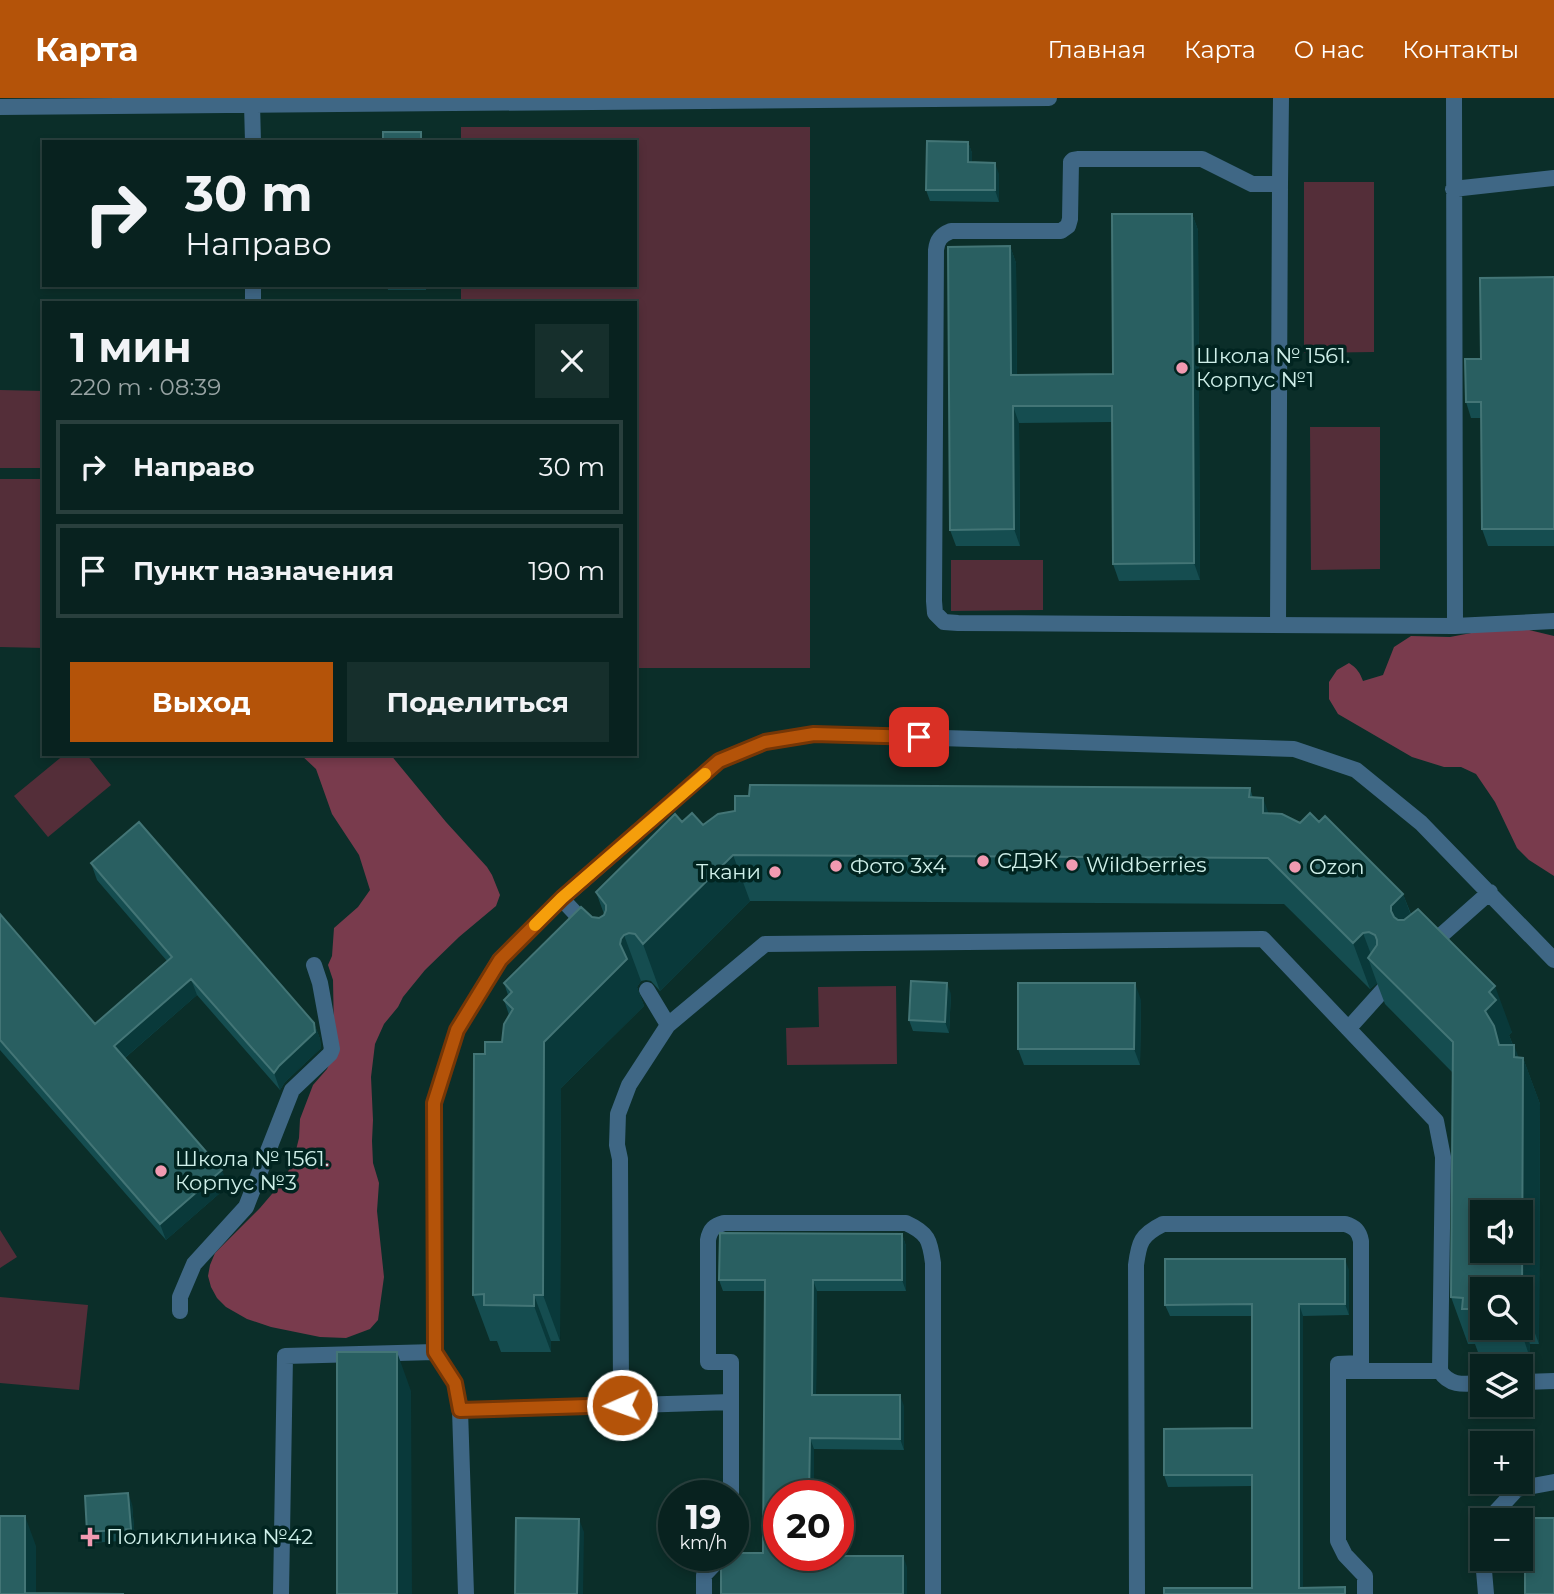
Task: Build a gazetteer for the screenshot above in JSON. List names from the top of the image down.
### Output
{
  "places": {
    "other": [
      "Школа № 1561. Корпус №1",
      "СДЭК",
      "Wildberries",
      "Фото 3х4",
      "Ozon",
      "Ткани",
      "Школа № 1561. Корпус №3"
    ],
    "health": ["Поликлиника №42"]
  },
  "page": {
    "header": "Карта",
    "nav": [
      "Главная",
      "Карта",
      "О нас",
      "Контакты"
    ],
    "turn": ["30 m", "Направо"],
    "heading": ["1 мин", "220 m · 08:39"],
    "list": [
      {
        "name": "Направо",
        "value": "30 m"
      },
      {
        "name": "Пункт назначения",
        "value": "190 m"
      }
    ],
    "buttons": ["Выход", "Поделиться"],
    "map_buttons": ["+", "−"],
    "speed": "19 km/h",
    "limit": "20"
  }
}
